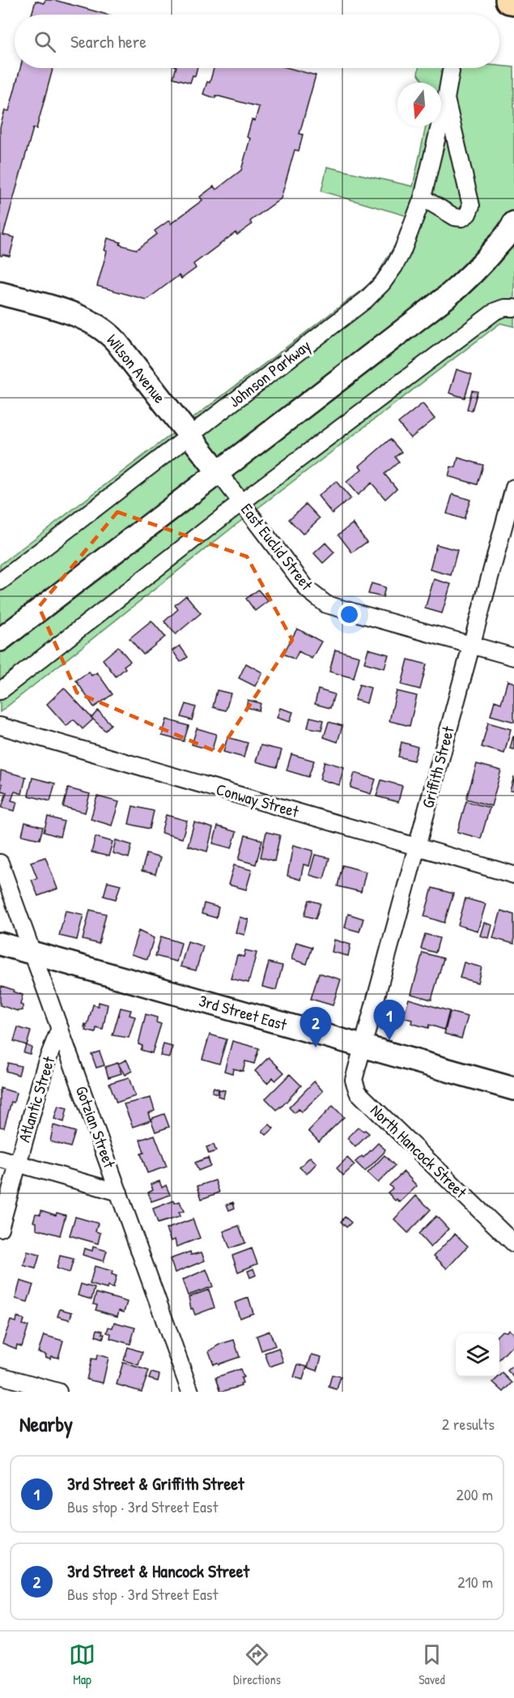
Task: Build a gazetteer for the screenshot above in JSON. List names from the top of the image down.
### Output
{
  "streets": {
    "street": [
      "Wilson Avenue",
      "Johnson Parkway",
      "East Euclid Street",
      "Griffith Street",
      "Conway Street",
      "3rd Street East",
      "Atlantic Street",
      "Gotzian Street",
      "North Hancock Street"
    ]
  },
  "crossings": [
    ["Wilson Avenue", "Johnson Parkway"],
    ["Wilson Avenue", "East Euclid Street"],
    ["East Euclid Street", "Griffith Street"],
    ["Griffith Street", "Conway Street"],
    ["Griffith Street", "3rd Street East"],
    ["Griffith Street", "North Hancock Street"],
    ["3rd Street East", "Gotzian Street"],
    ["3rd Street East", "North Hancock Street"],
    ["Atlantic Street", "Gotzian Street"]
  ],
  "north": "bottom",
  "page": {
    "search": "Search here",
    "pins": ["1", "2"],
    "heading": ["Nearby", "2 results"],
    "list": [
      {
        "mark": "1",
        "name": "3rd Street & Griffith Street",
        "note": "Bus stop · 3rd Street East",
        "value": "200 m"
      },
      {
        "mark": "2",
        "name": "3rd Street & Hancock Street",
        "note": "Bus stop · 3rd Street East",
        "value": "210 m"
      }
    ],
    "nav": ["Map", "Directions", "Saved"]
  }
}
